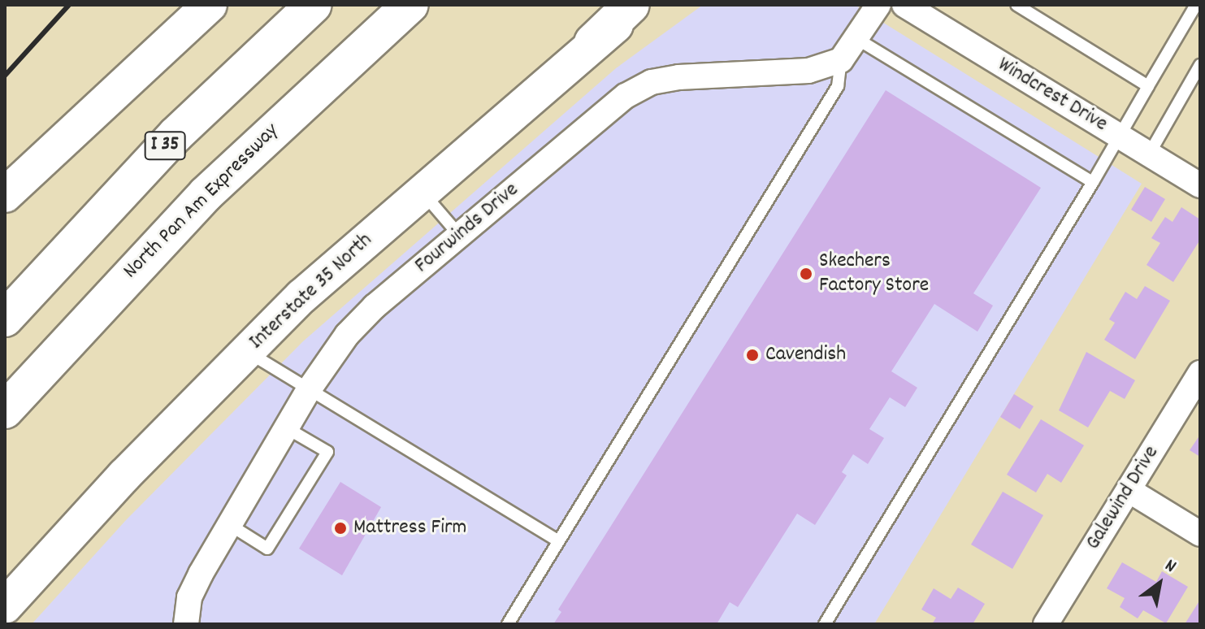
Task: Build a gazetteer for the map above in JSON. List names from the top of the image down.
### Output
{
  "streets": {
    "highway": ["I 35", "North Pan Am Expressway"],
    "main road": ["Interstate 35 North"],
    "street": ["Windcrest Drive", "Fourwinds Drive", "Galewind Drive"]
  },
  "places": ["Skechers Factory Store", "Cavendish", "Mattress Firm"],
  "north": "top right"
}
